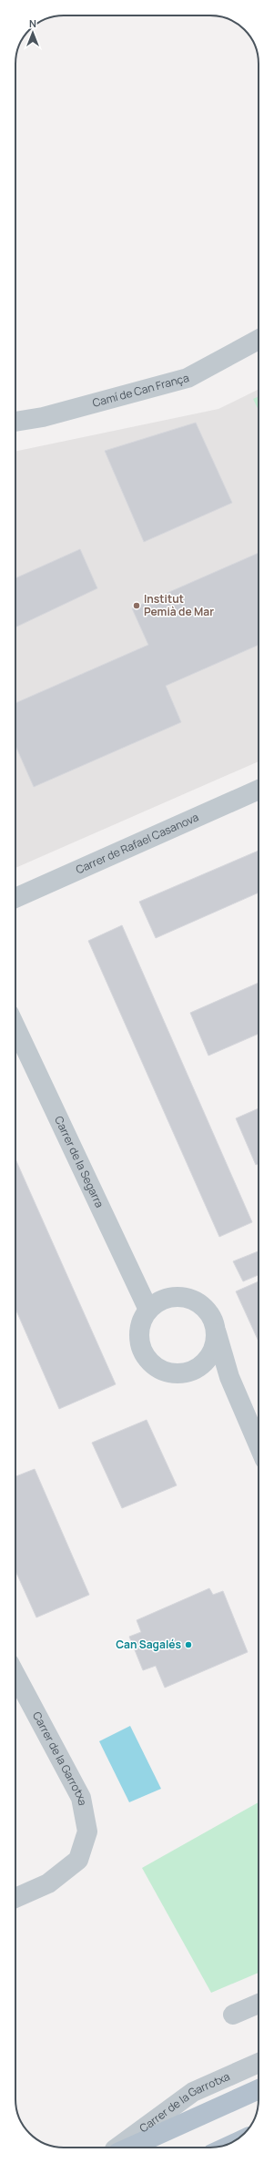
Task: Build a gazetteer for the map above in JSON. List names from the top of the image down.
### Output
{
  "streets": {
    "street": [
      "Camí de Can França",
      "Carrer de Rafael Casanova",
      "Carrer de la Segarra",
      "Carrer de la Garrotxa"
    ]
  },
  "places": ["Institut Pemià de Mar", "Can Sagalés"],
  "north": "top"
}
